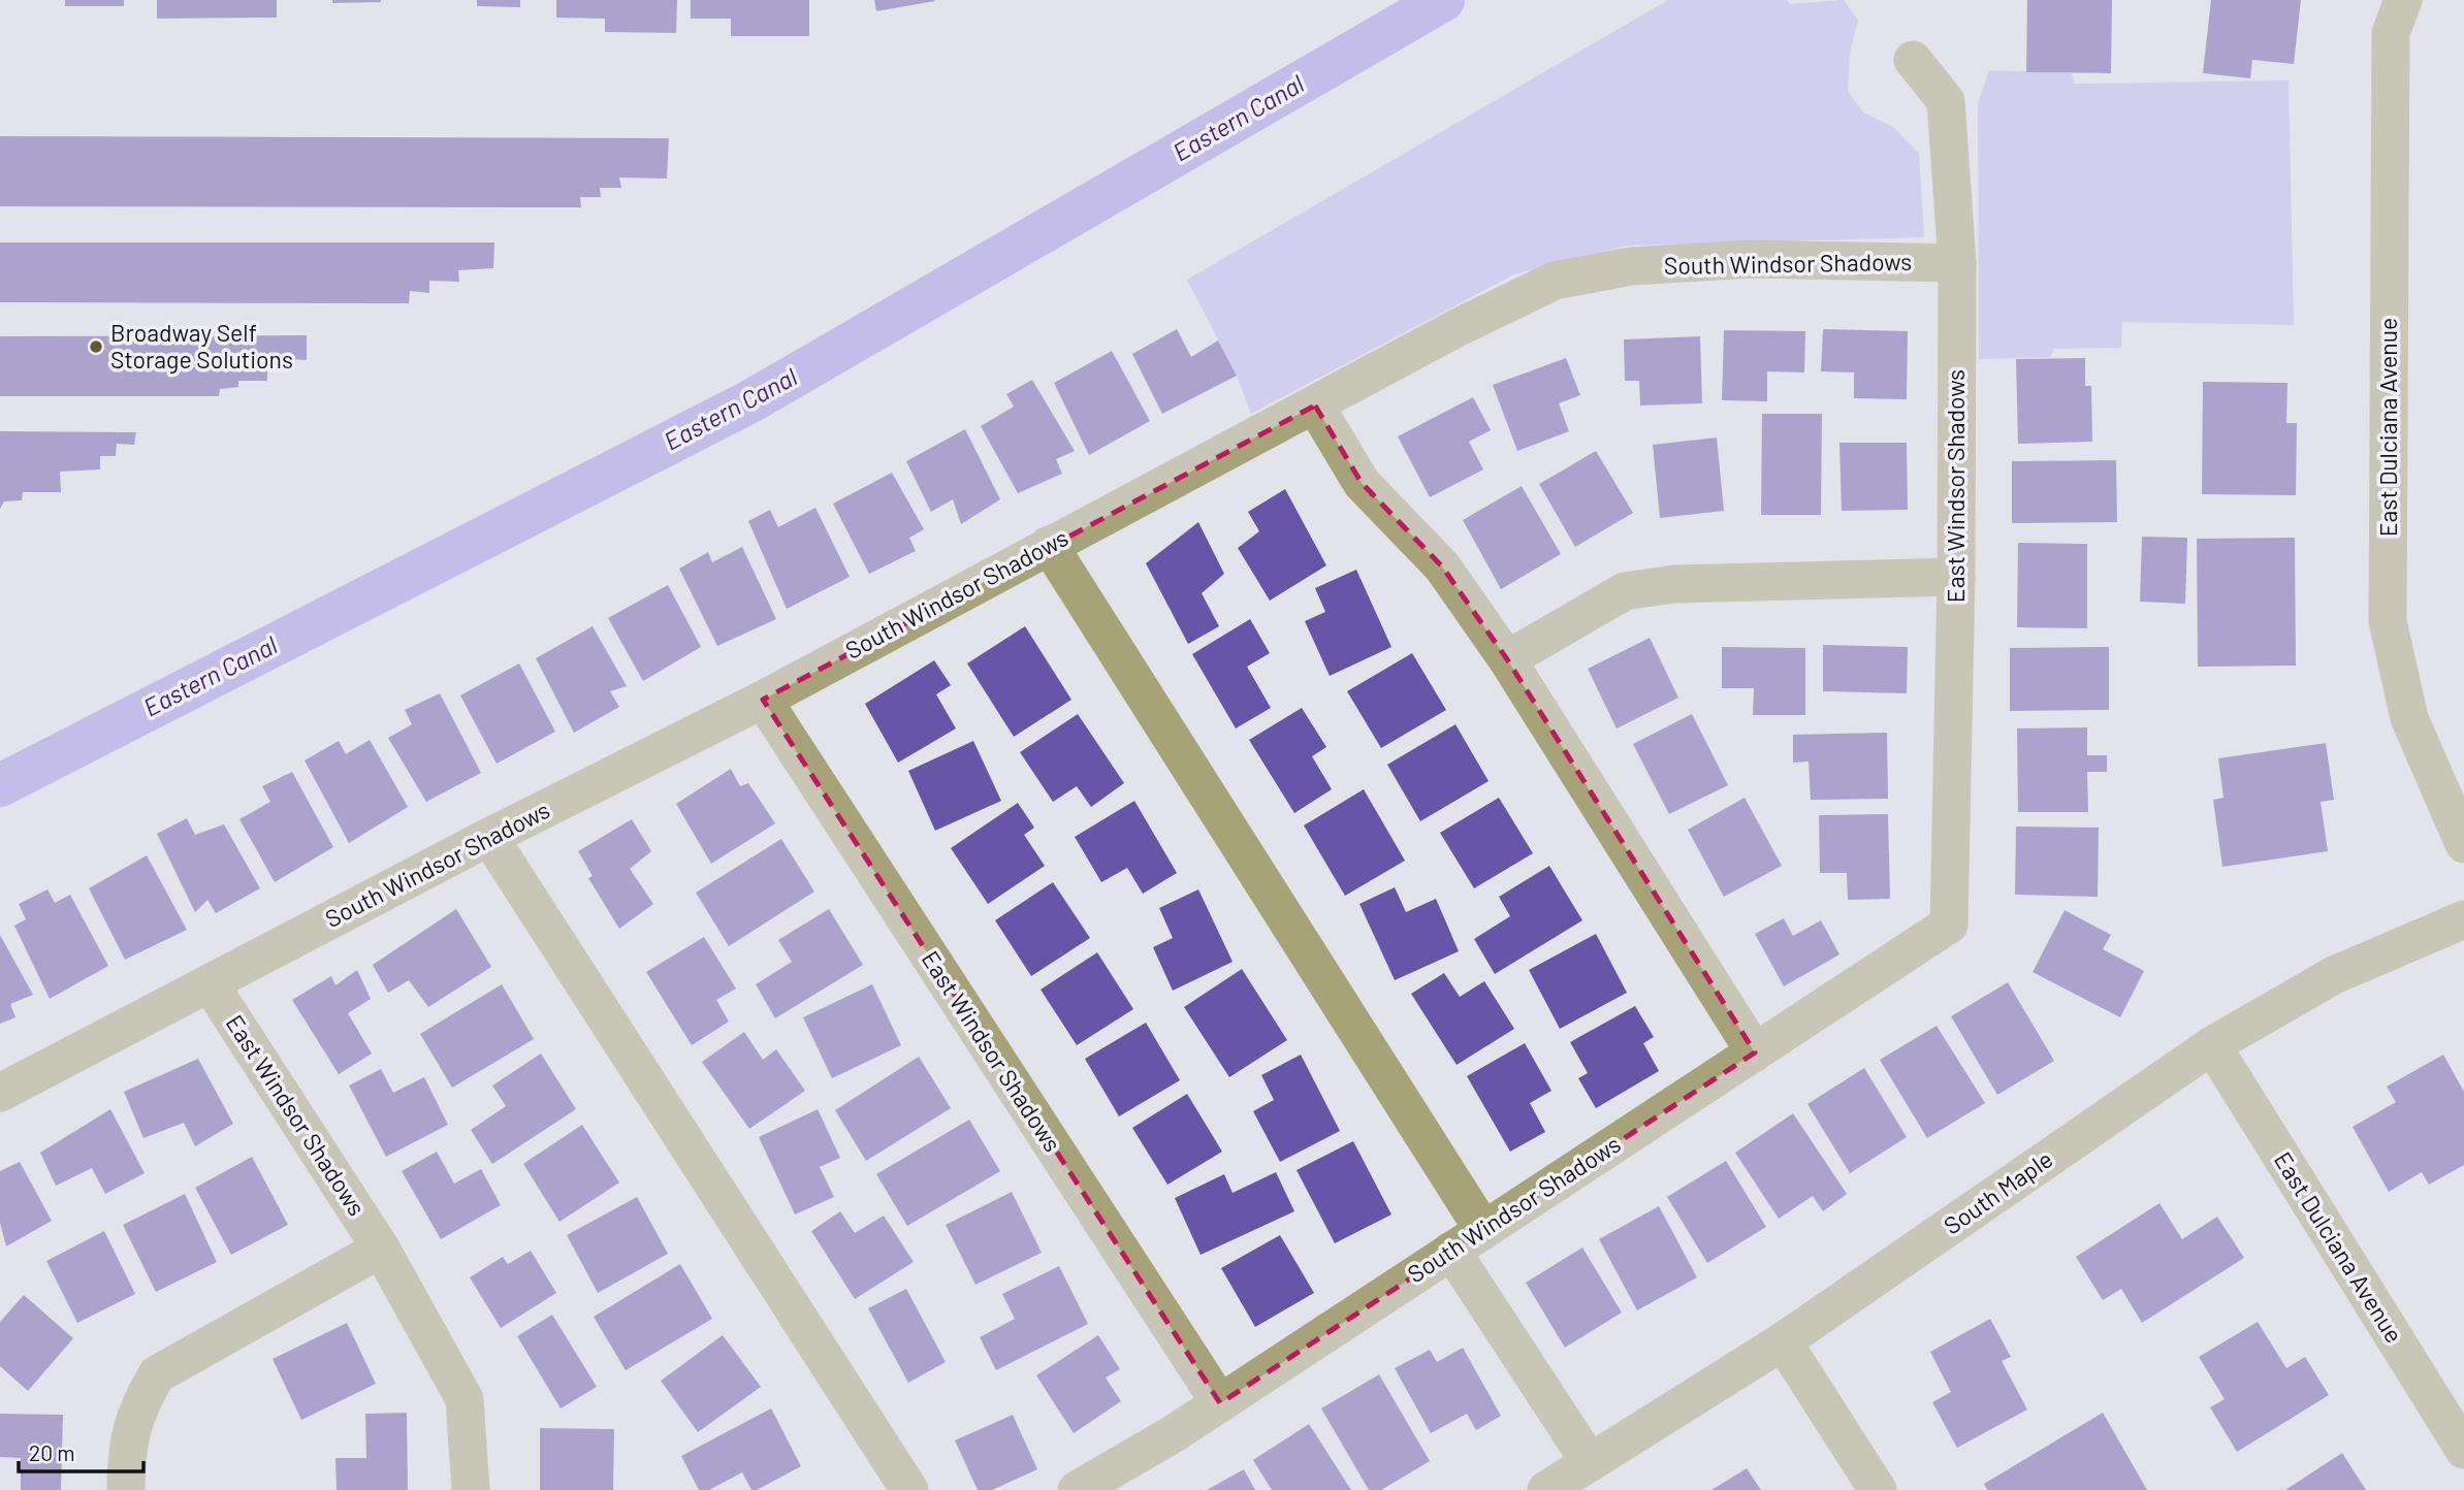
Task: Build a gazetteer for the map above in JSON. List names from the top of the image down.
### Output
{
  "streets": {
    "street": [
      "South Windsor Shadows",
      "East Dulciana Avenue",
      "East Windsor Shadows",
      "South Maple"
    ]
  },
  "crossings": [
    ["South Windsor Shadows", "East Windsor Shadows"],
    ["East Dulciana Avenue", "South Maple"]
  ],
  "water": ["Eastern Canal"],
  "places": ["Broadway Self Storage Solutions"],
  "scale_bar": "20 m"
}
